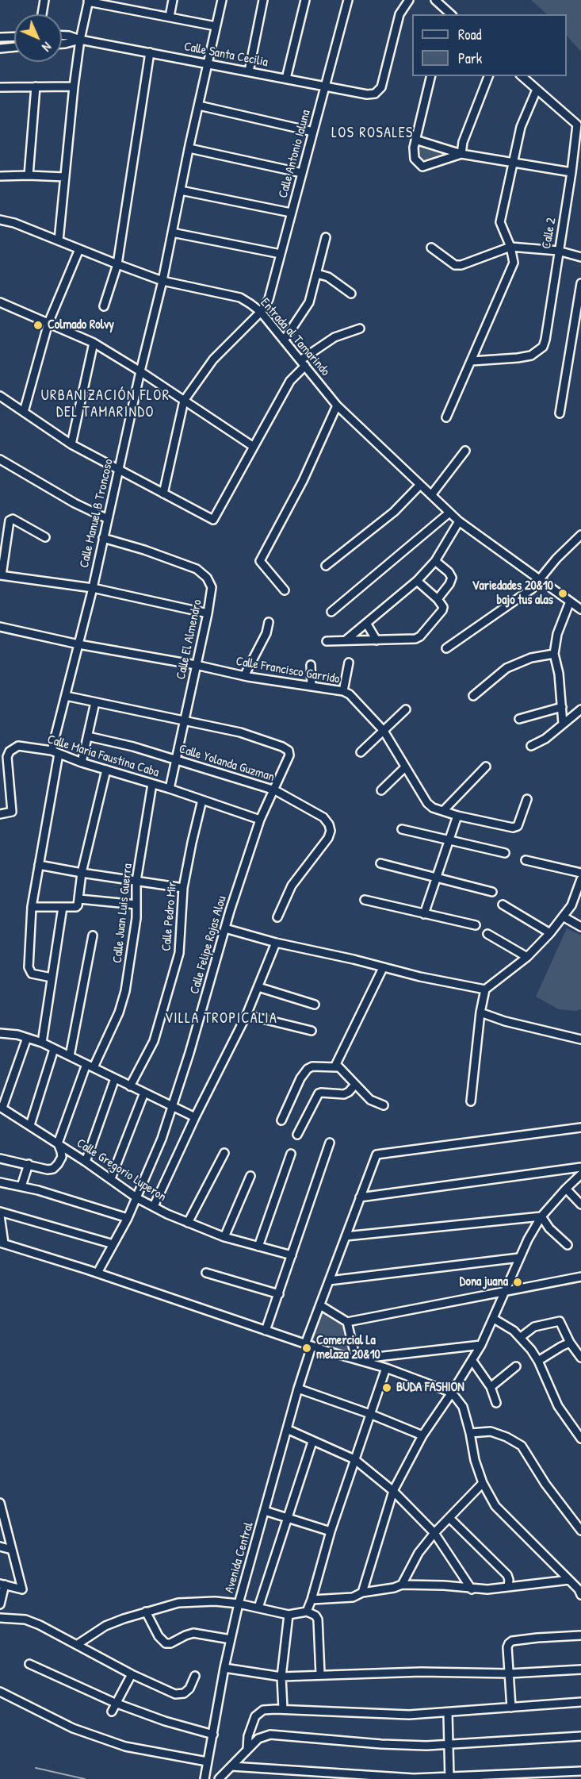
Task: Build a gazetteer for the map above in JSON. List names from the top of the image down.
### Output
{
  "streets": {
    "street": [
      "Calle Santa Cecilia",
      "Calle Antonio Ialuna",
      "Calle 2",
      "Entrada al Tamarindo",
      "Calle Manuel B Troncoso",
      "Calle El Almendro",
      "Calle Francisco Garrido",
      "Calle Maria Faustina Caba",
      "Calle Yolanda Guzman",
      "Calle Juan Luis Guerra",
      "Calle Pedro Mir",
      "Calle Felipe Rojas Alou",
      "Calle Gregorio Luperon",
      "Avenida Central"
    ]
  },
  "crossings": [
    ["Calle Santa Cecilia", "Calle Antonio Ialuna"],
    ["Calle Santa Cecilia", "Calle Manuel B Troncoso"],
    ["Calle Antonio Ialuna", "Entrada al Tamarindo"],
    ["Entrada al Tamarindo", "Calle Manuel B Troncoso"],
    ["Calle Manuel B Troncoso", "Calle El Almendro"],
    ["Calle Manuel B Troncoso", "Calle Francisco Garrido"],
    ["Calle Manuel B Troncoso", "Calle Maria Faustina Caba"],
    ["Calle El Almendro", "Calle Francisco Garrido"],
    ["Calle El Almendro", "Calle Maria Faustina Caba"],
    ["Calle El Almendro", "Calle Yolanda Guzman"],
    ["Calle El Almendro", "Calle Felipe Rojas Alou"],
    ["Calle Maria Faustina Caba", "Calle Juan Luis Guerra"],
    ["Calle Maria Faustina Caba", "Calle Pedro Mir"],
    ["Calle Maria Faustina Caba", "Calle Felipe Rojas Alou"],
    ["Calle Yolanda Guzman", "Calle Felipe Rojas Alou"],
    ["Calle Felipe Rojas Alou", "Calle Gregorio Luperon"]
  ],
  "districts": ["LOS ROSALES", "URBANIZACIÓN FLOR DEL TAMARINDO", "VILLA TROPICALIA"],
  "places": [
    "Colmado Rolvy",
    "Variedades 20&10 bajo tus alas",
    "Dona juana",
    "Comercial La melaza 20&10",
    "BUDA FASHION"
  ],
  "legend": ["Road", "Park"],
  "north": "bottom right"
}
